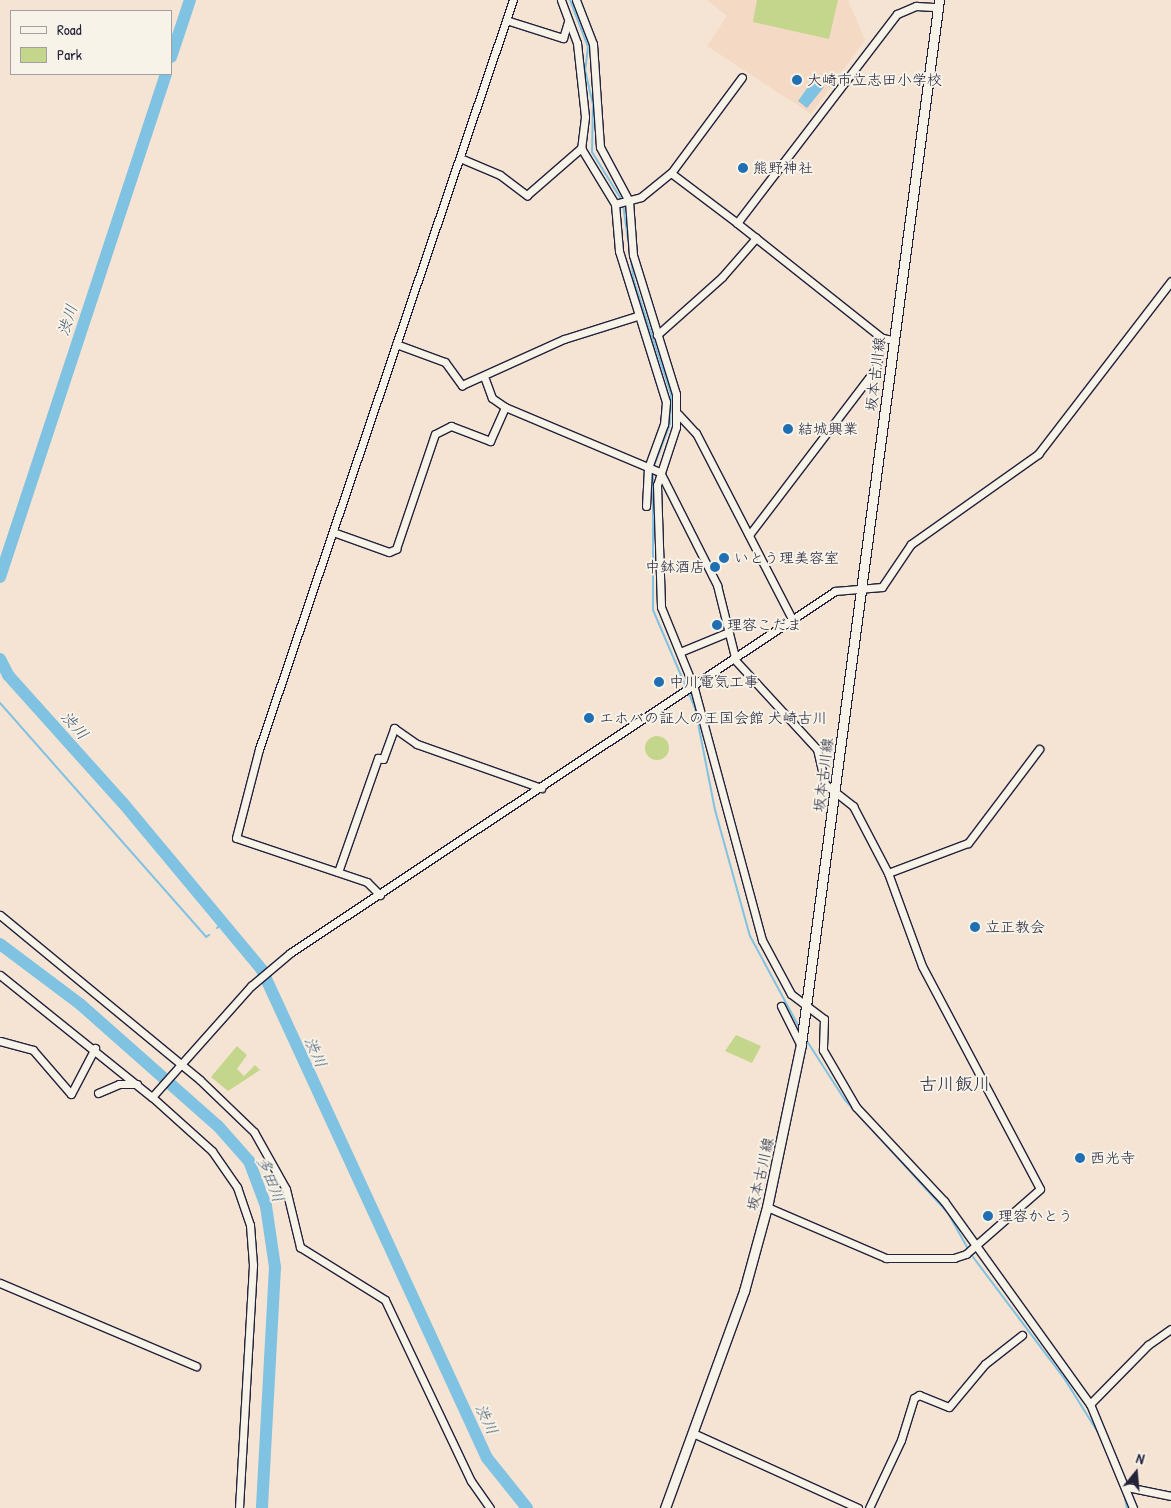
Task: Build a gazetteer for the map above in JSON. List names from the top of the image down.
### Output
{
  "streets": {
    "main road": ["坂本古川線"]
  },
  "districts": ["古川飯川"],
  "water": ["渋川", "多田川"],
  "places": [
    "大崎市立志田小学校",
    "熊野神社",
    "結城興業",
    "いとう理美容室",
    "中鉢酒店",
    "理容こだま",
    "中川電気工事",
    "エホバの証人の王国会館 大崎古川",
    "立正教会",
    "西光寺",
    "理容かとう"
  ],
  "legend": ["Road", "Park"],
  "north": "top"
}
